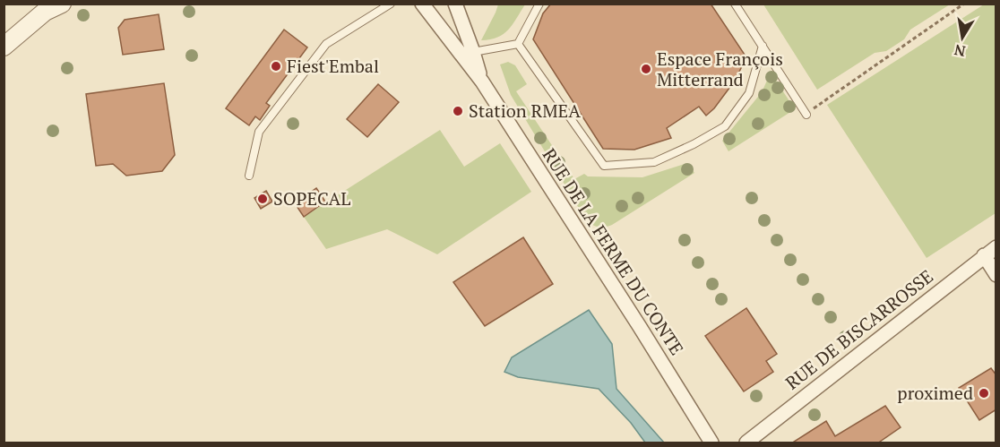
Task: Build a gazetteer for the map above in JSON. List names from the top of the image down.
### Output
{
  "streets": {
    "street": ["RUE DE LA FERME DU CONTE", "RUE DE BISCARROSSE"]
  },
  "places": [
    "Fiest'Embal",
    "Espace François Mitterrand",
    "Station RMEA",
    "SOPECAL",
    "proximed"
  ],
  "north": "bottom"
}
